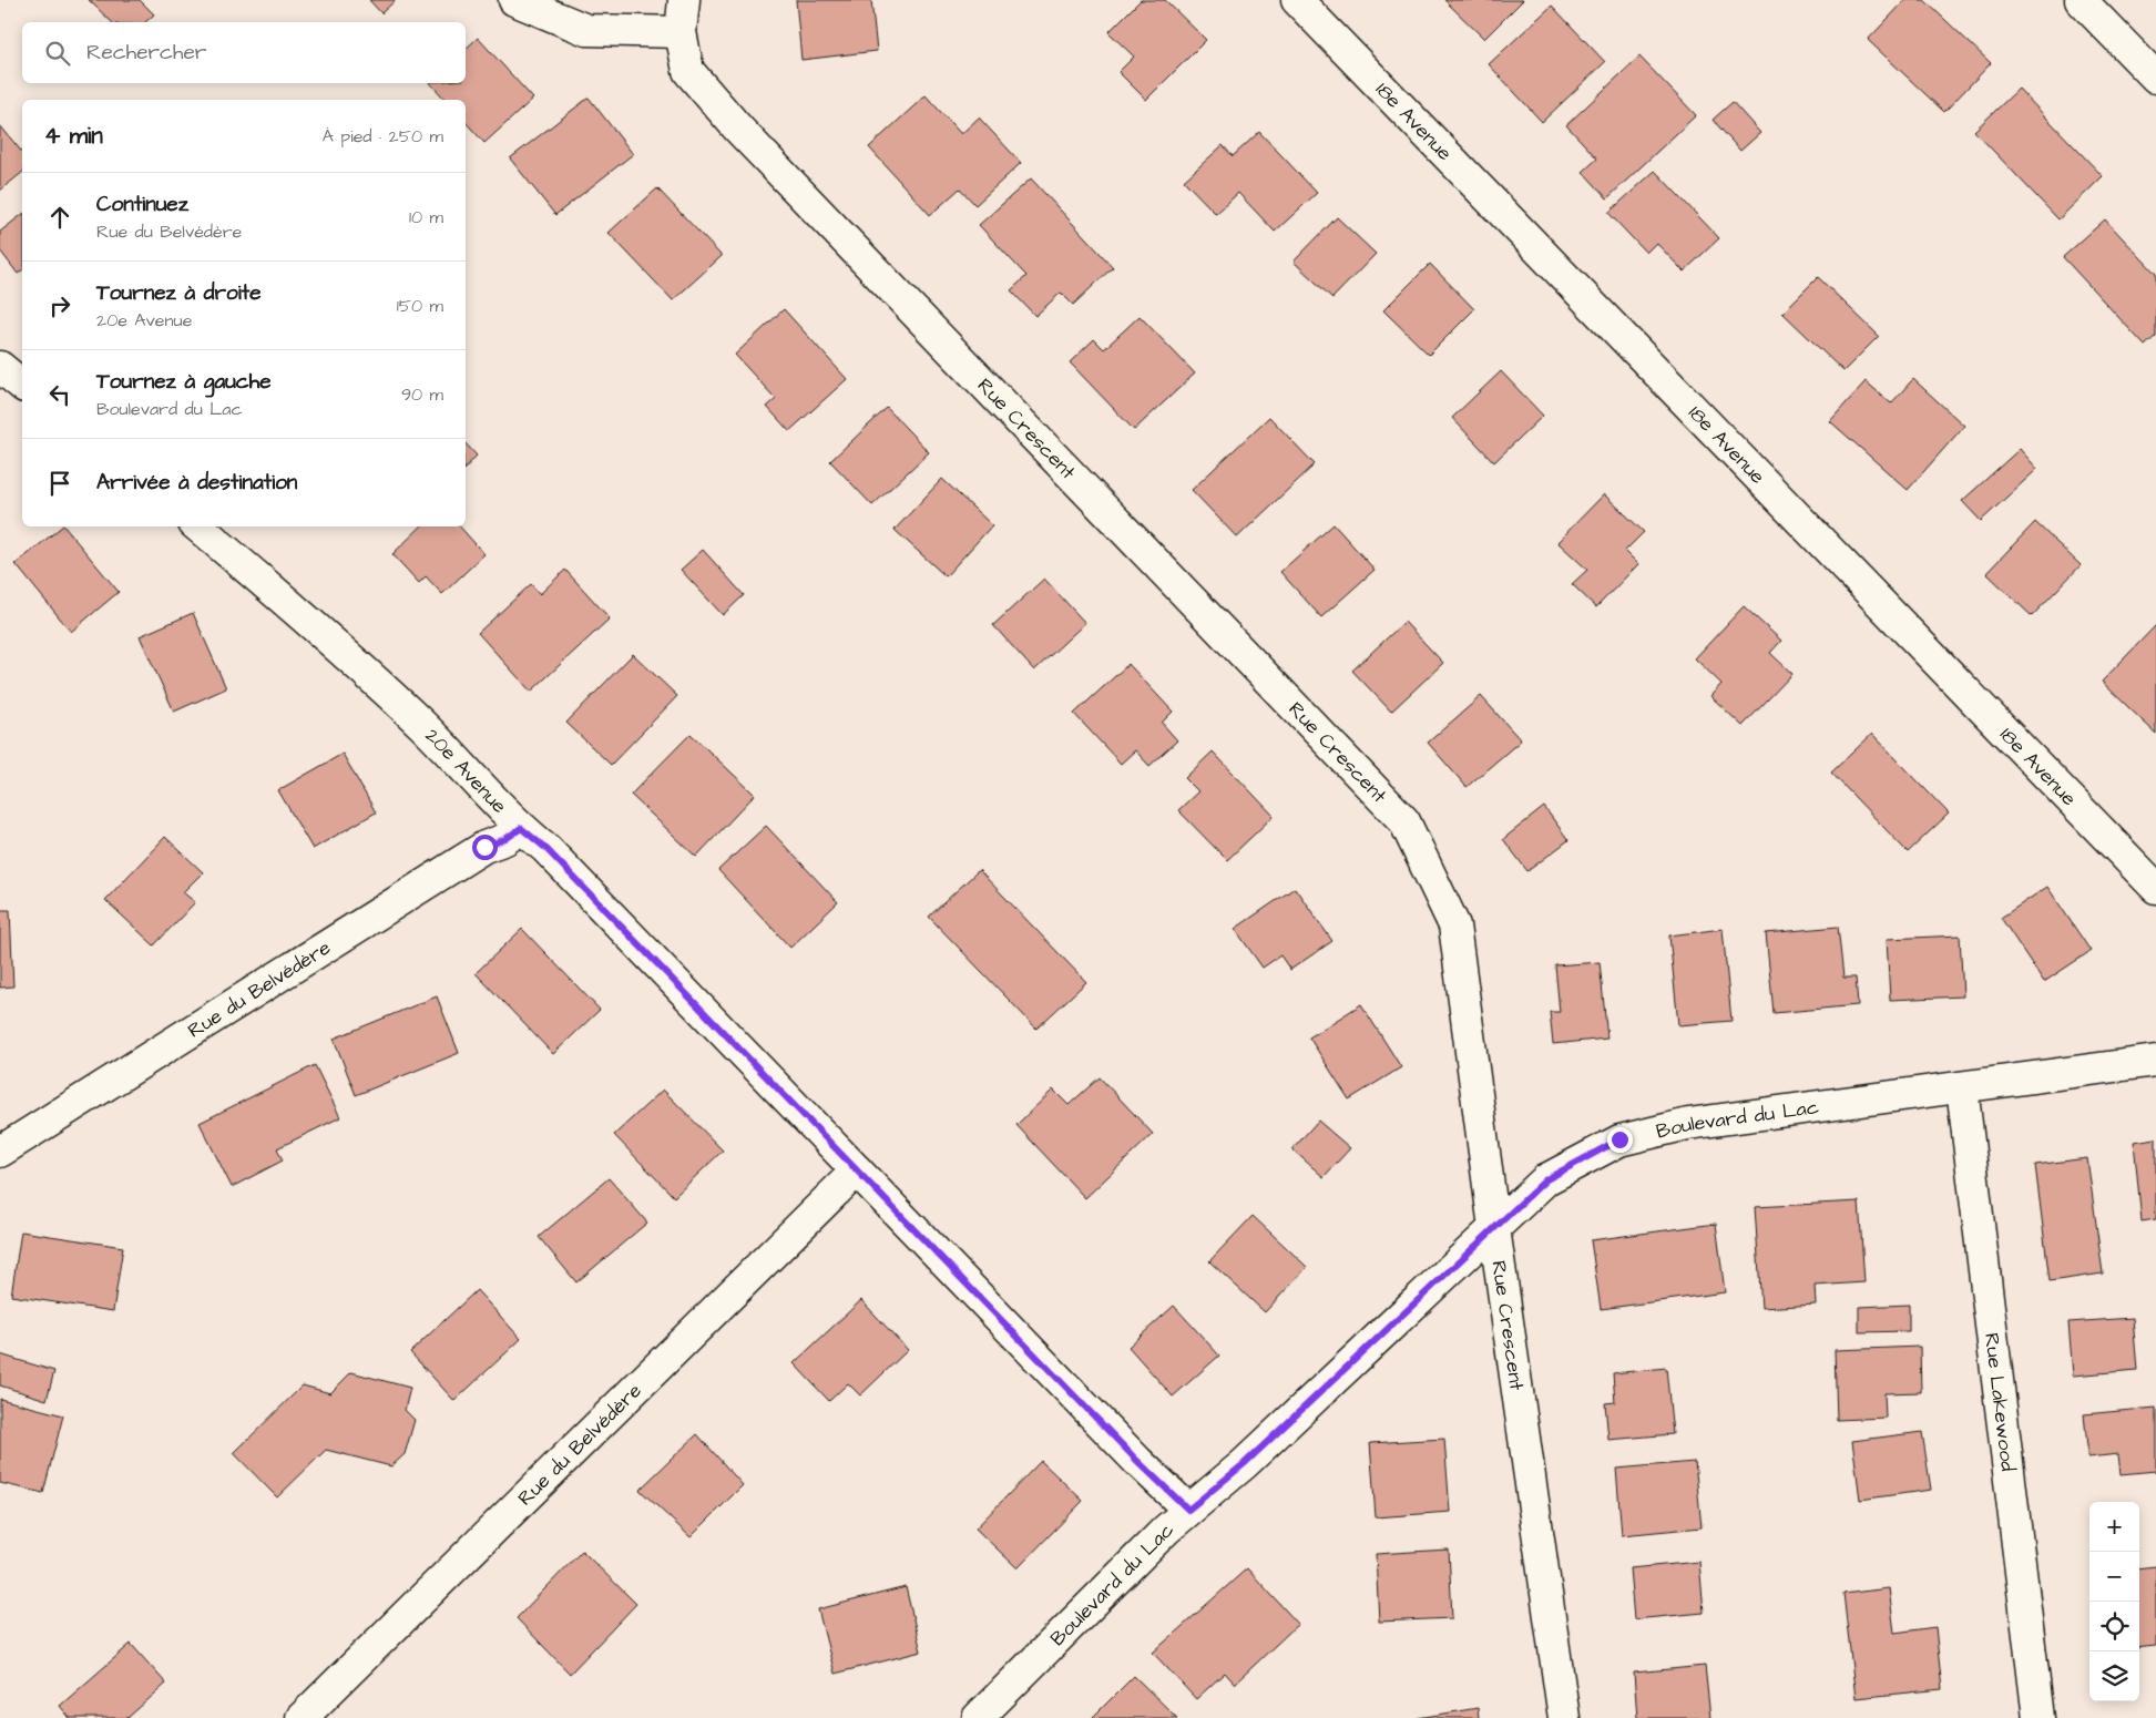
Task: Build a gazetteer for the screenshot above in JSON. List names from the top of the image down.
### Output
{
  "streets": {
    "street": [
      "18e Avenue",
      "Rue Crescent",
      "20e Avenue",
      "Rue du Belvédère",
      "Boulevard du Lac",
      "Rue Lakewood"
    ]
  },
  "crossings": [
    ["Rue Crescent", "Boulevard du Lac"],
    ["20e Avenue", "Rue du Belvédère"],
    ["20e Avenue", "Boulevard du Lac"],
    ["Boulevard du Lac", "Rue Lakewood"]
  ],
  "page": {
    "search": "Rechercher",
    "heading": ["4 min", "À pied · 250 m"],
    "list": [
      ["Continuez", "Rue du Belvédère", "10 m"],
      ["Tournez à droite", "20e Avenue", "150 m"],
      ["Tournez à gauche", "Boulevard du Lac", "90 m"],
      "Arrivée à destination"
    ],
    "map_buttons": ["+", "−"]
  }
}
